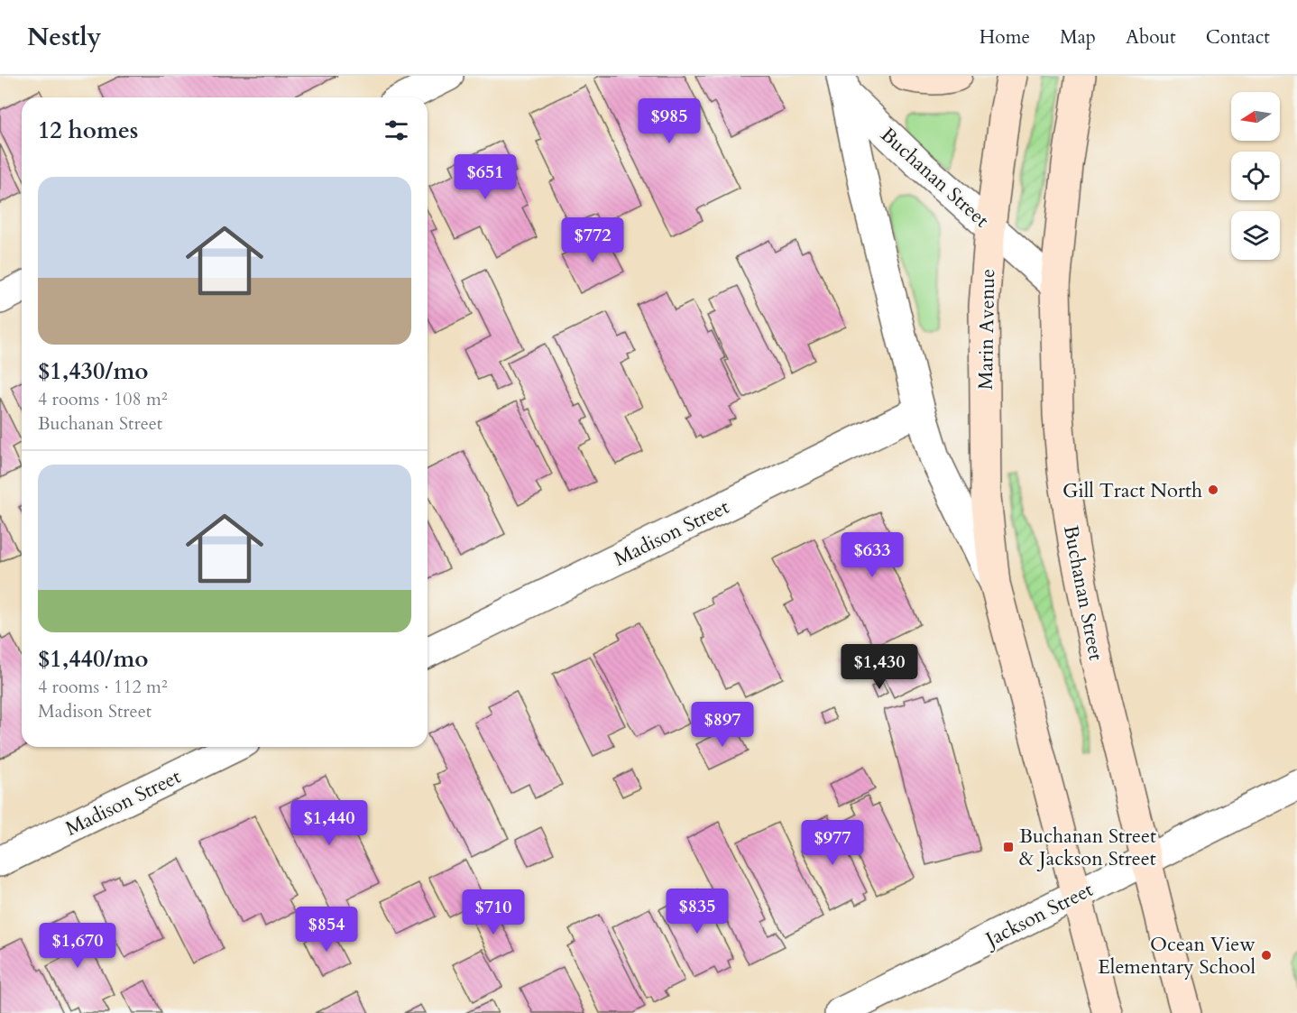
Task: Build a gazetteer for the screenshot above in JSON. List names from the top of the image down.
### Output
{
  "streets": {
    "main road": ["Buchanan Street", "Marin Avenue"],
    "street": ["Madison Street", "Jackson Street"]
  },
  "crossings": [
    ["Buchanan Street", "Marin Avenue"],
    ["Buchanan Street", "Madison Street"],
    ["Buchanan Street", "Jackson Street"]
  ],
  "places": {
    "other": ["Gill Tract North", "Ocean View Elementary School"],
    "transit": ["Buchanan Street & Jackson Street"]
  },
  "north": "left",
  "page": {
    "header": "Nestly",
    "nav": [
      "Home",
      "Map",
      "About",
      "Contact"
    ],
    "heading": "12 homes",
    "price": [
      "$985",
      "$651",
      "$772",
      "$633",
      "$1,430",
      "$897",
      "$1,440",
      "$977",
      "$835",
      "$710",
      "$854",
      "$1,670"
    ],
    "list": [
      {
        "name": "$1,430/mo",
        "note": "4 rooms · 108 m² · Buchanan Street"
      },
      {
        "name": "$1,440/mo",
        "note": "4 rooms · 112 m² · Madison Street"
      }
    ]
  }
}
